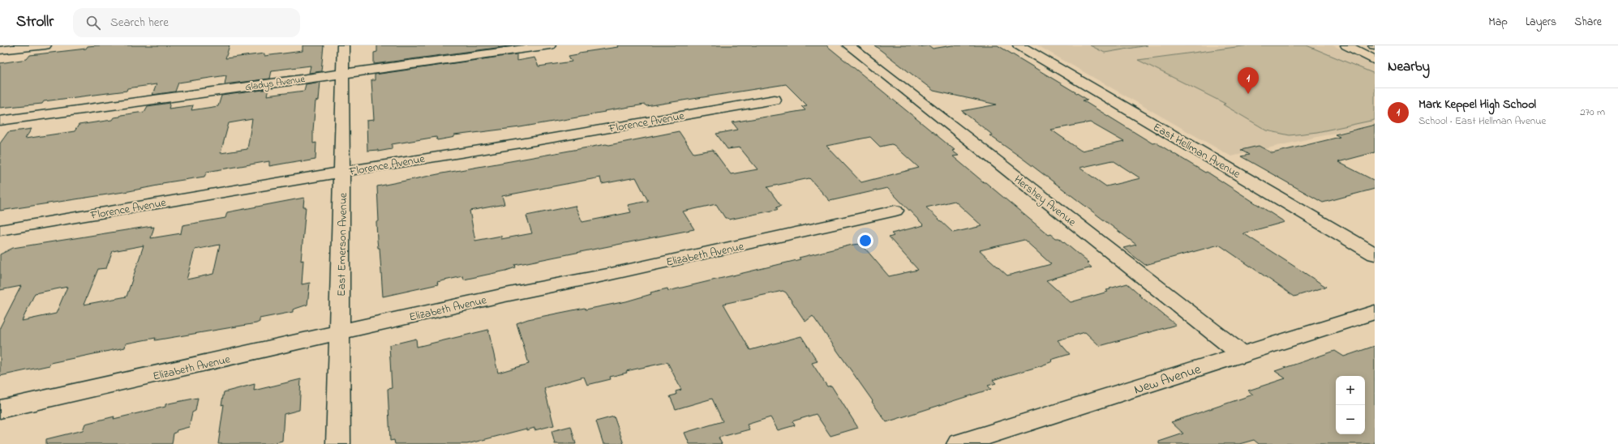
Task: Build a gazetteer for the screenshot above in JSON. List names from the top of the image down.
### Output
{
  "streets": {
    "main road": [
      "Gladys Avenue",
      "Florence Avenue",
      "East Hellman Avenue",
      "Hershey Avenue",
      "East Emerson Avenue",
      "Elizabeth Avenue",
      "New Avenue"
    ]
  },
  "crossings": [
    ["Gladys Avenue", "East Emerson Avenue"],
    ["Florence Avenue", "East Emerson Avenue"],
    ["Hershey Avenue", "New Avenue"],
    ["East Emerson Avenue", "Elizabeth Avenue"]
  ],
  "page": {
    "header": "Strollr",
    "search": "Search here",
    "nav": ["Map", "Layers", "Share"],
    "heading": "Nearby",
    "pins": "1",
    "list": [
      {
        "mark": "1",
        "name": "Mark Keppel High School",
        "note": "School · East Hellman Avenue",
        "value": "270 m"
      }
    ],
    "map_buttons": ["+", "−"]
  }
}
